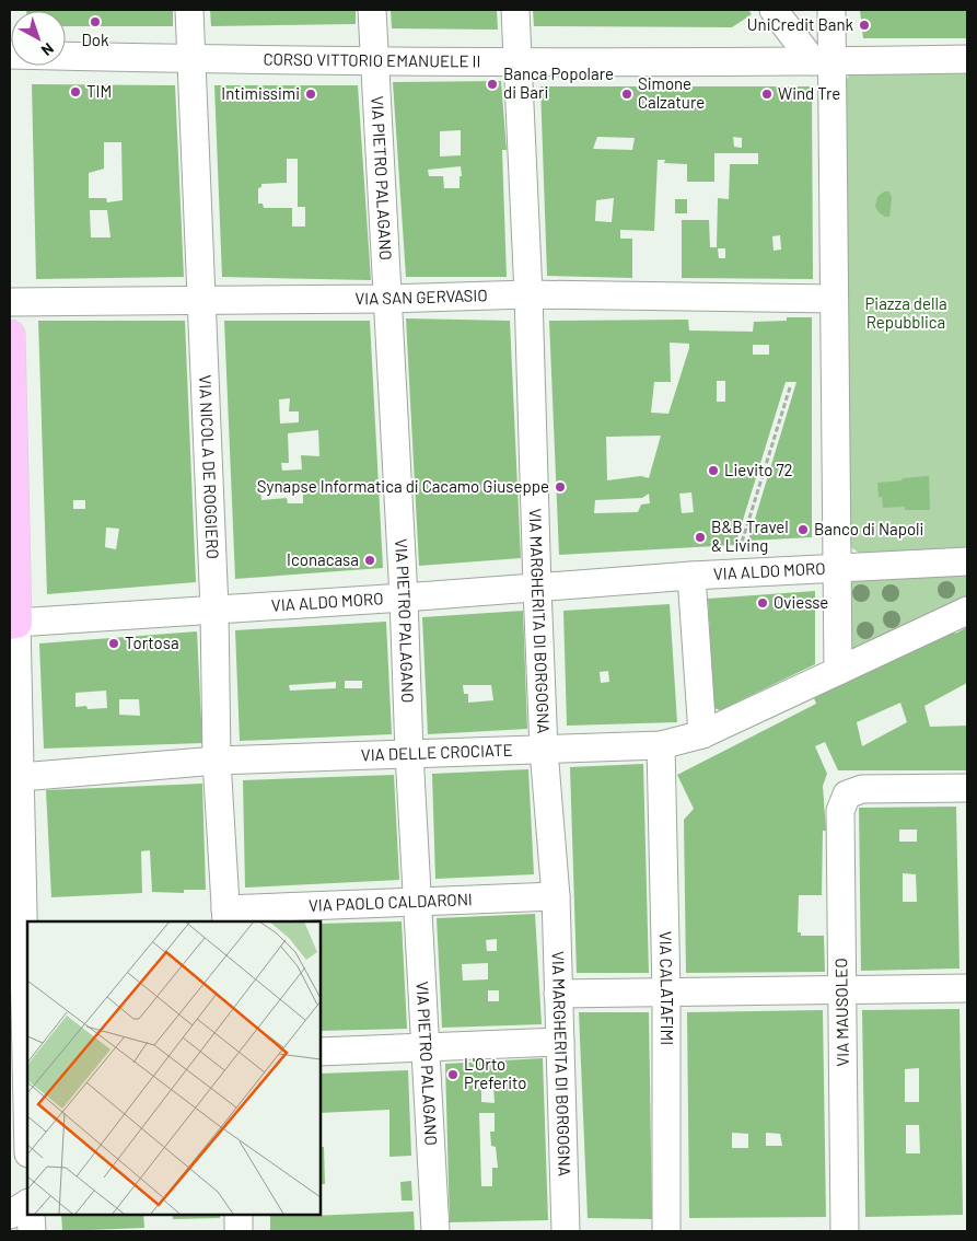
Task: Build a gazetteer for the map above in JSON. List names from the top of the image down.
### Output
{
  "streets": {
    "street": [
      "CORSO VITTORIO EMANUELE II",
      "VIA PIETRO PALAGANO",
      "VIA SAN GERVASIO",
      "VIA NICOLA DE ROGGIERO",
      "VIA ALDO MORO",
      "VIA MARGHERITA DI BORGOGNA",
      "VIA DELLE CROCIATE",
      "VIA PAOLO CALDARONI",
      "VIA CALATAFIMI",
      "VIA MAUSOLEO"
    ]
  },
  "crossings": [
    ["CORSO VITTORIO EMANUELE II", "VIA PIETRO PALAGANO"],
    ["CORSO VITTORIO EMANUELE II", "VIA NICOLA DE ROGGIERO"],
    ["CORSO VITTORIO EMANUELE II", "VIA MARGHERITA DI BORGOGNA"],
    ["VIA PIETRO PALAGANO", "VIA SAN GERVASIO"],
    ["VIA PIETRO PALAGANO", "VIA ALDO MORO"],
    ["VIA PIETRO PALAGANO", "VIA DELLE CROCIATE"],
    ["VIA PIETRO PALAGANO", "VIA PAOLO CALDARONI"],
    ["VIA SAN GERVASIO", "VIA NICOLA DE ROGGIERO"],
    ["VIA SAN GERVASIO", "VIA MARGHERITA DI BORGOGNA"],
    ["VIA NICOLA DE ROGGIERO", "VIA ALDO MORO"],
    ["VIA NICOLA DE ROGGIERO", "VIA DELLE CROCIATE"],
    ["VIA NICOLA DE ROGGIERO", "VIA PAOLO CALDARONI"],
    ["VIA ALDO MORO", "VIA MARGHERITA DI BORGOGNA"],
    ["VIA MARGHERITA DI BORGOGNA", "VIA DELLE CROCIATE"],
    ["VIA MARGHERITA DI BORGOGNA", "VIA PAOLO CALDARONI"],
    ["VIA DELLE CROCIATE", "VIA CALATAFIMI"]
  ],
  "parks": ["Piazza della Repubblica"],
  "places": [
    "Dok",
    "UniCredit Bank",
    "Banca Popolare di Bari",
    "TIM",
    "Intimissimi",
    "Simone Calzature",
    "Wind Tre",
    "Lievito 72",
    "Synapse Informatica di Cacamo Giuseppe",
    "Banco di Napoli",
    "B&B Travel & Living",
    "Iconacasa",
    "Oviesse",
    "Tortosa",
    "L'Orto Preferito"
  ],
  "north": "bottom right"
}
